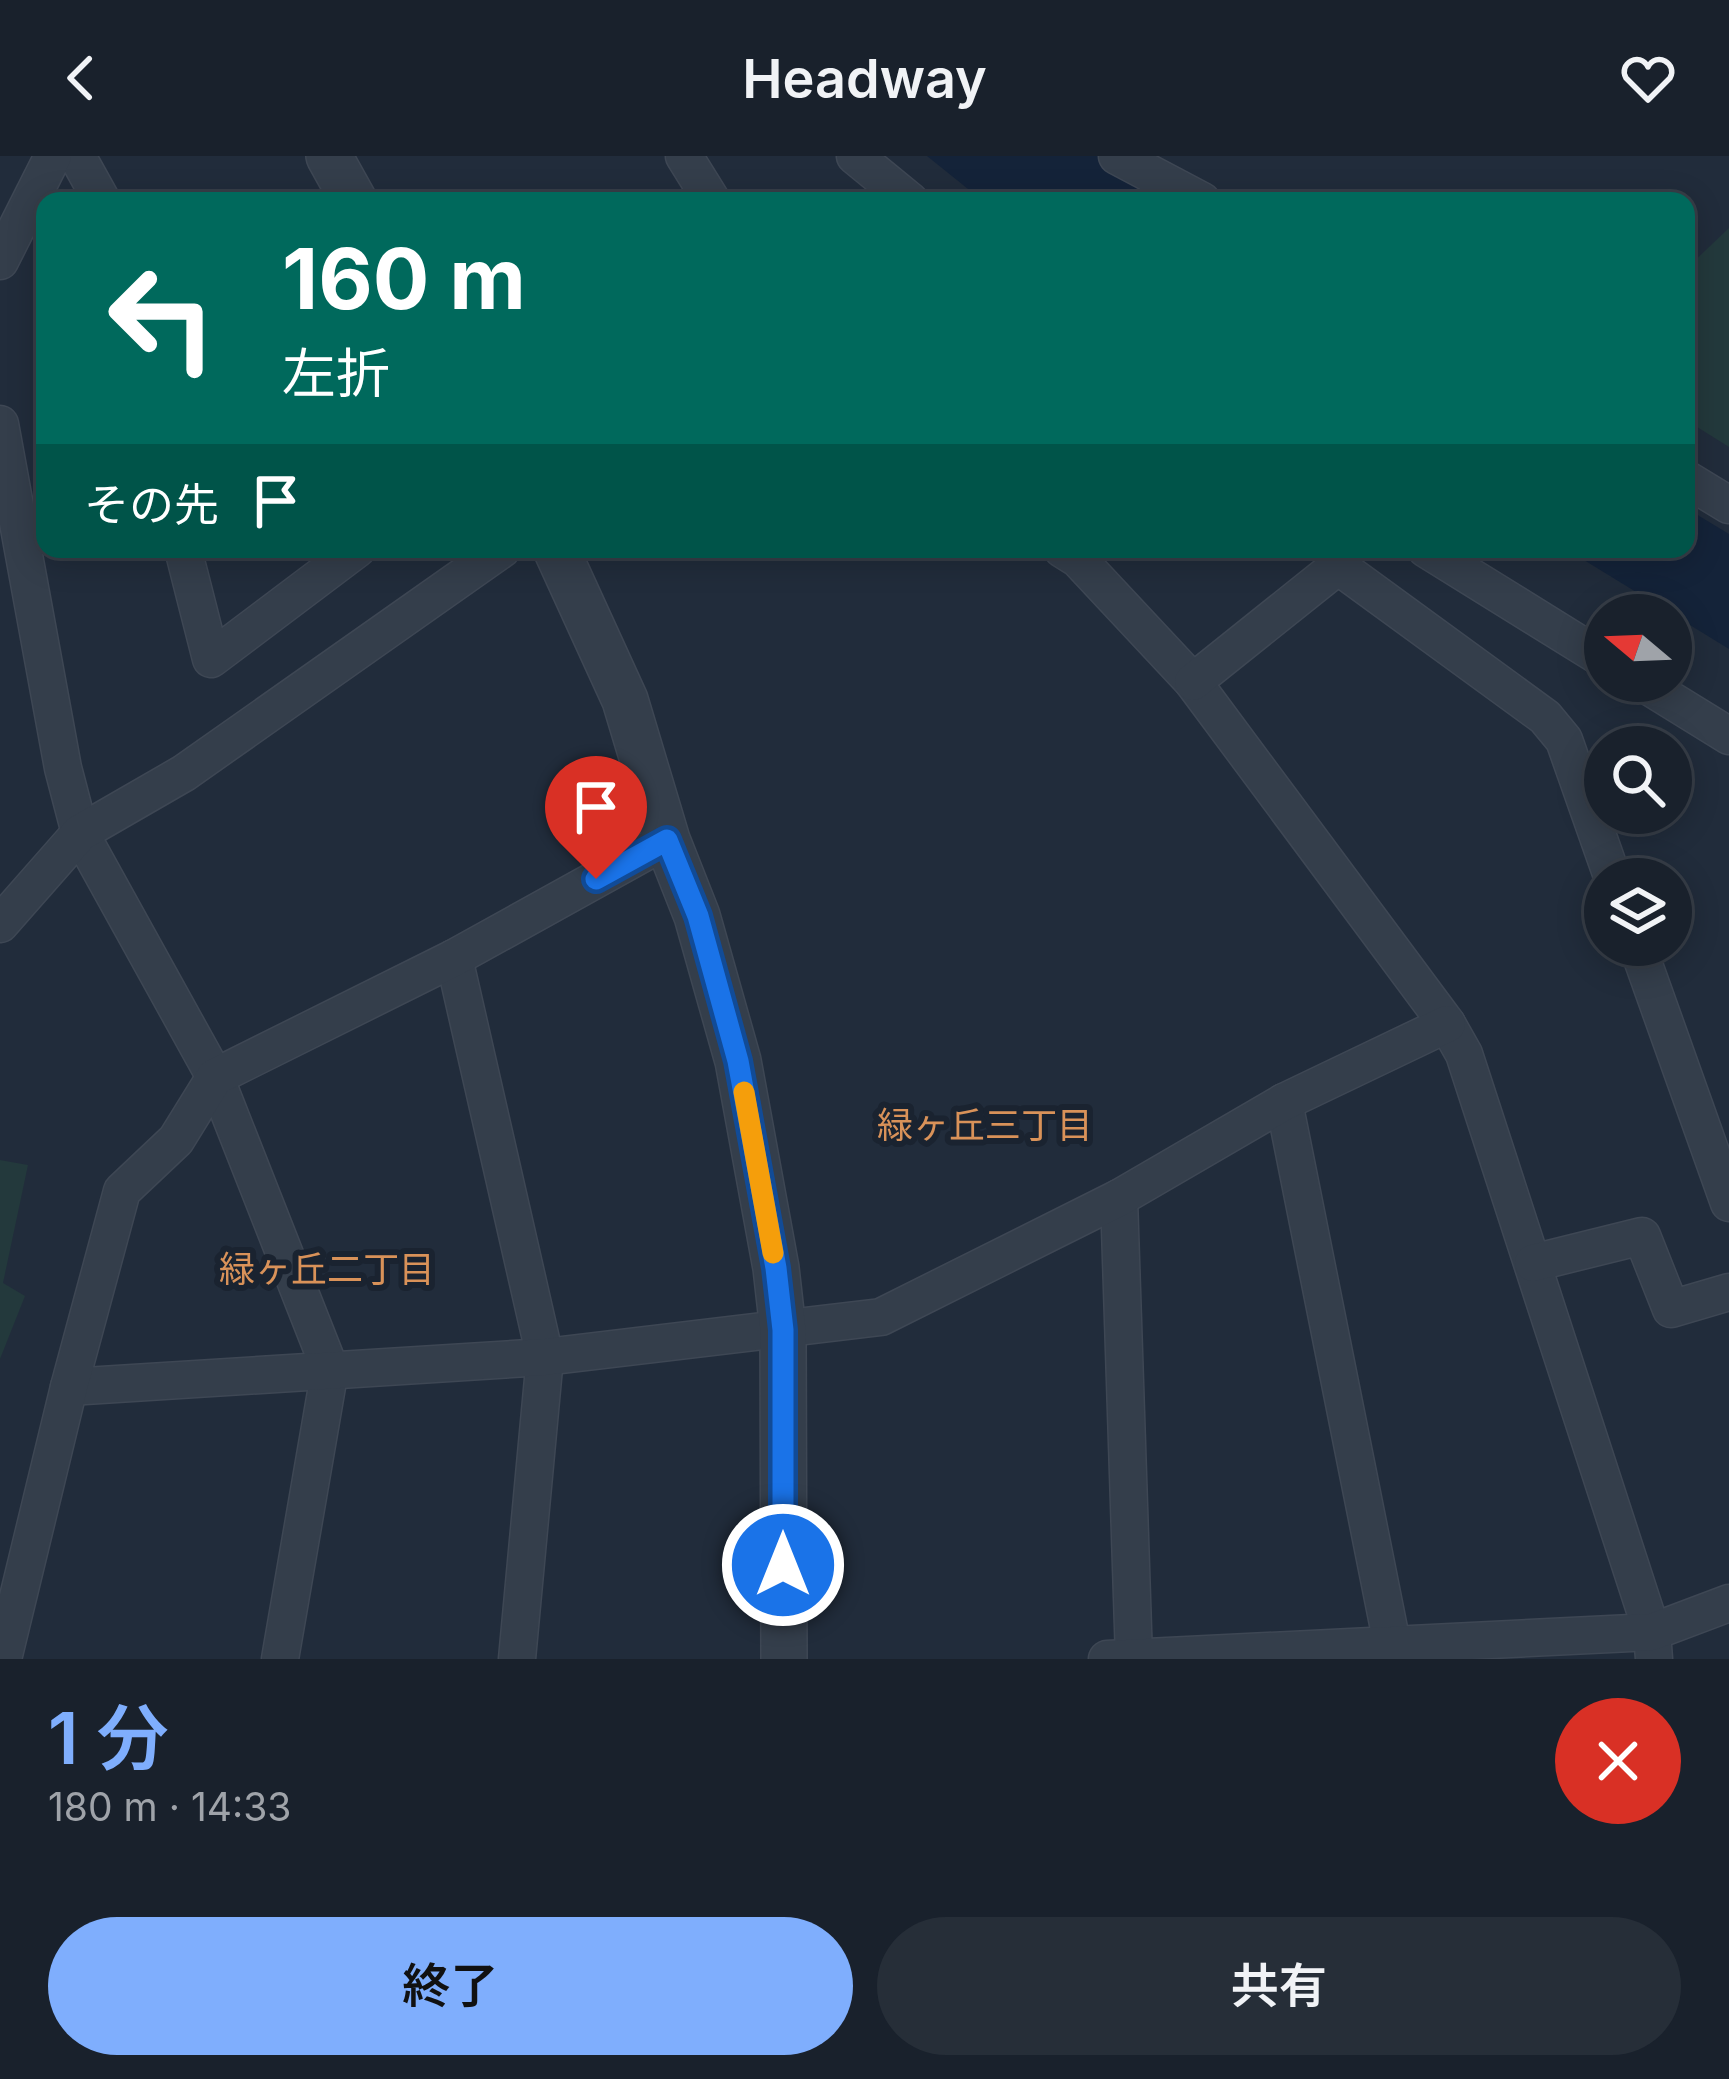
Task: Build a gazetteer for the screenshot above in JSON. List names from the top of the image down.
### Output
{
  "districts": ["緑ヶ丘三丁目", "緑ヶ丘二丁目"],
  "north": "left",
  "page": {
    "header": "Headway",
    "turn": ["160 m", "左折"],
    "then": "その先",
    "heading": ["1 分", "180 m · 14:33"],
    "buttons": ["終了", "共有"]
  }
}
